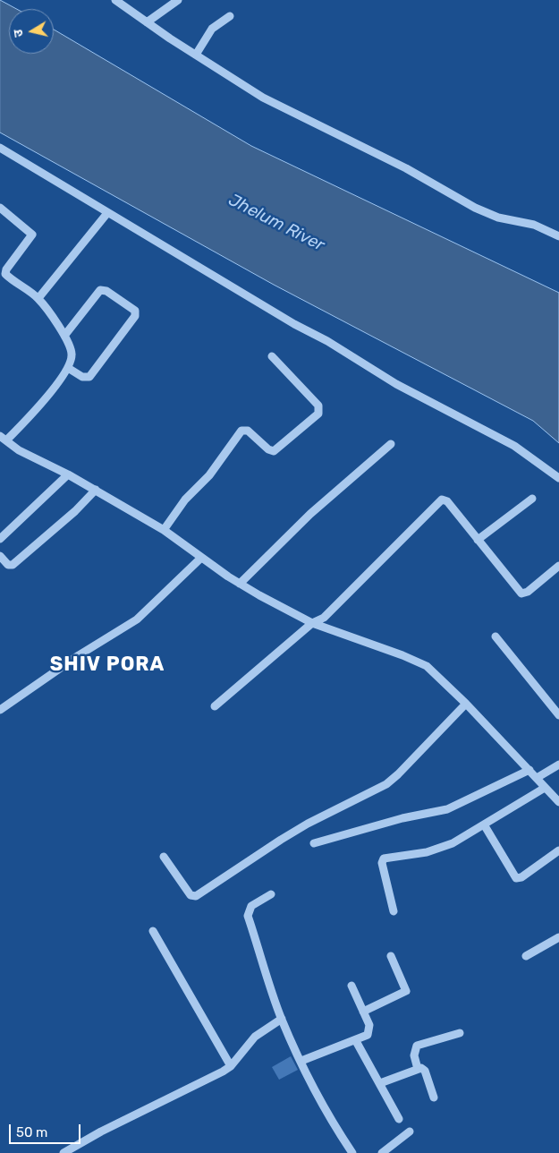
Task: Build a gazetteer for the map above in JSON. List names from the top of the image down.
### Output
{
  "districts": ["SHIV PORA"],
  "water": ["Jhelum River"],
  "scale_bar": "50 m",
  "north": "left"
}
